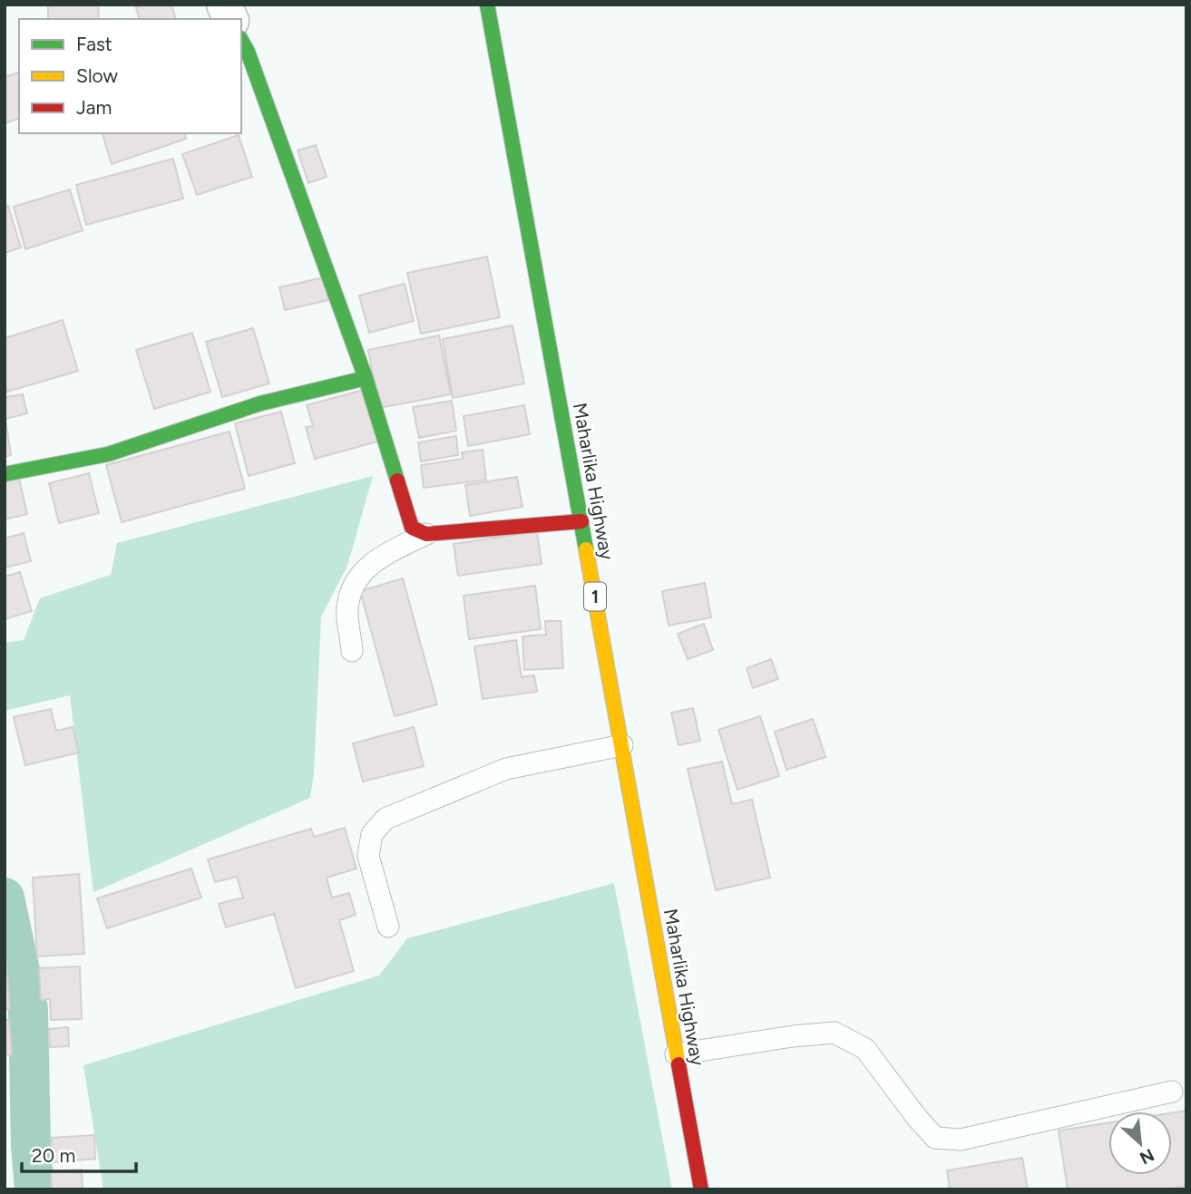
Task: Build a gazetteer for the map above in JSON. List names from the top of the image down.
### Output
{
  "streets": {
    "main road": ["Maharlika Highway", "1"]
  },
  "legend": ["Fast", "Slow", "Jam"],
  "scale_bar": "20 m",
  "north": "bottom right"
}
